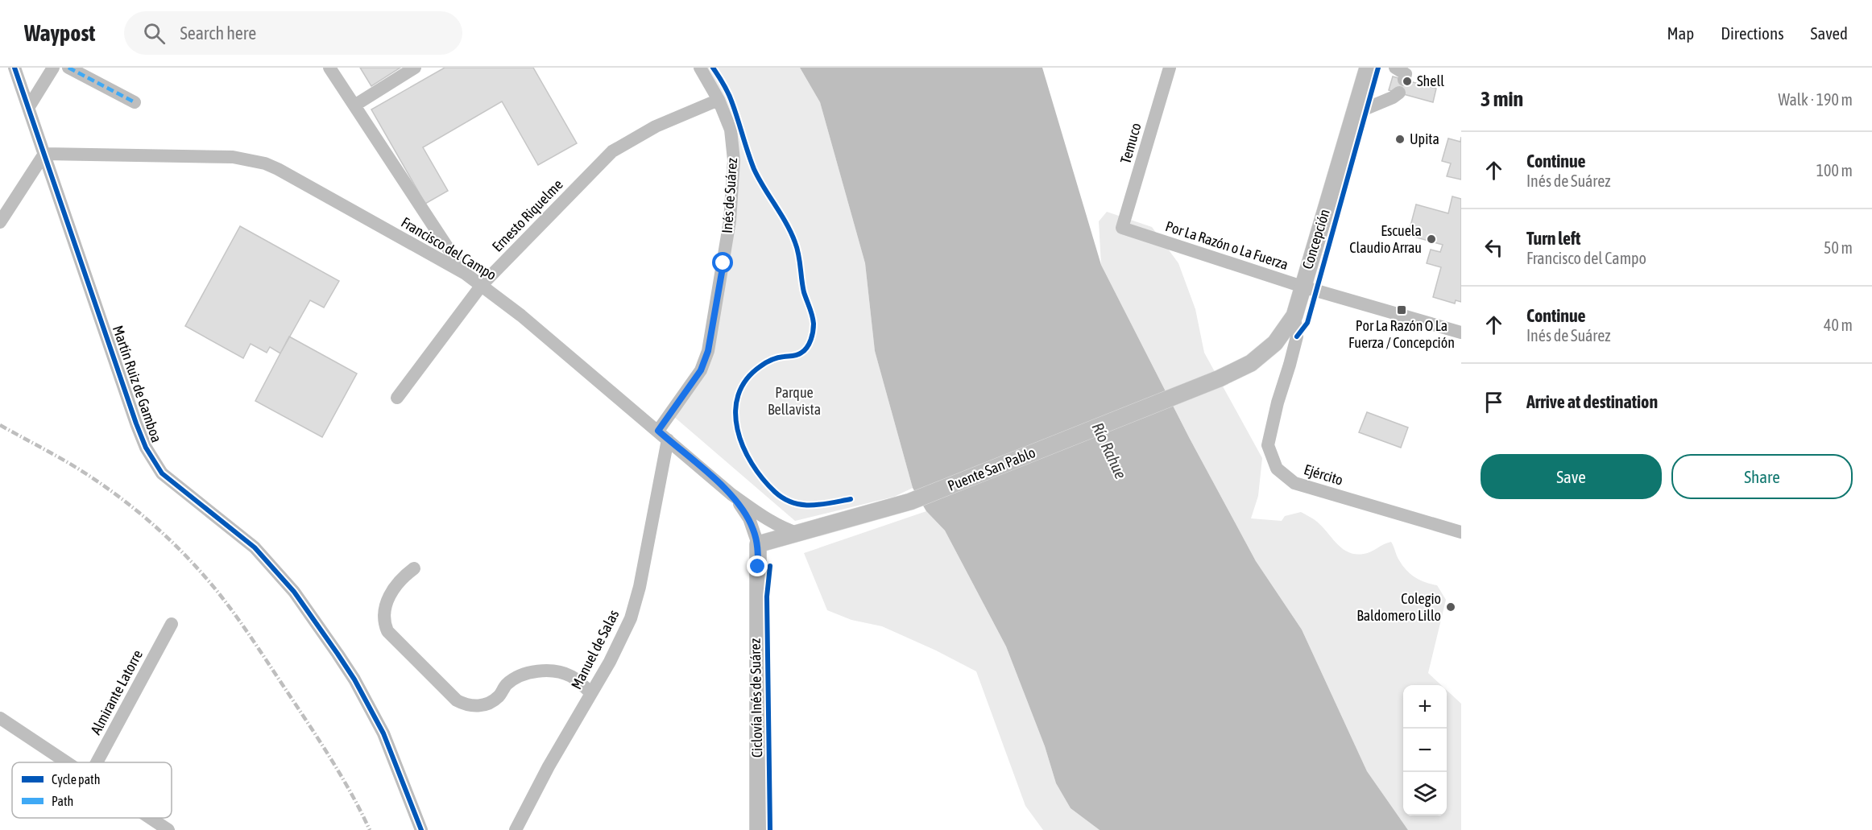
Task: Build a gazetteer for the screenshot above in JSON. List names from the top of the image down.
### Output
{
  "streets": {
    "main road": ["Concepción", "Puente San Pablo"],
    "street": [
      "Temuco",
      "Inés de Suárez",
      "Ernesto Riquelme",
      "Por La Razón o La Fuerza",
      "Francisco del Campo",
      "Martín Ruiz de Gamboa",
      "Ejército",
      "Manuel de Salas",
      "Almirante Latorre"
    ],
    "cycle path": ["Ciclovía Inés de Suárez"]
  },
  "crossings": [
    ["Temuco", "Por La Razón o La Fuerza"],
    ["Inés de Suárez", "Ernesto Riquelme"],
    ["Inés de Suárez", "Francisco del Campo"],
    ["Inés de Suárez", "Manuel de Salas"],
    ["Ernesto Riquelme", "Francisco del Campo"],
    ["Concepción", "Por La Razón o La Fuerza"],
    ["Concepción", "Puente San Pablo"],
    ["Concepción", "Ejército"],
    ["Francisco del Campo", "Martín Ruiz de Gamboa"],
    ["Francisco del Campo", "Puente San Pablo"],
    ["Francisco del Campo", "Manuel de Salas"]
  ],
  "water": ["Río Rahue"],
  "parks": ["Parque Bellavista"],
  "places": {
    "other": [
      "Shell",
      "Upita",
      "Escuela Claudio Arrau",
      "Colegio Baldomero Lillo"
    ],
    "transit": ["Por La Razón O La Fuerza / Concepción"]
  },
  "legend": ["Cycle path", "Path"],
  "page": {
    "header": "Waypost",
    "search": "Search here",
    "nav": ["Map", "Directions", "Saved"],
    "heading": ["3 min", "Walk · 190 m"],
    "list": [
      ["Continue", "Inés de Suárez", "100 m"],
      ["Turn left", "Francisco del Campo", "50 m"],
      ["Continue", "Inés de Suárez", "40 m"],
      "Arrive at destination"
    ],
    "buttons": ["Save", "Share"],
    "map_buttons": ["+", "−"]
  }
}
